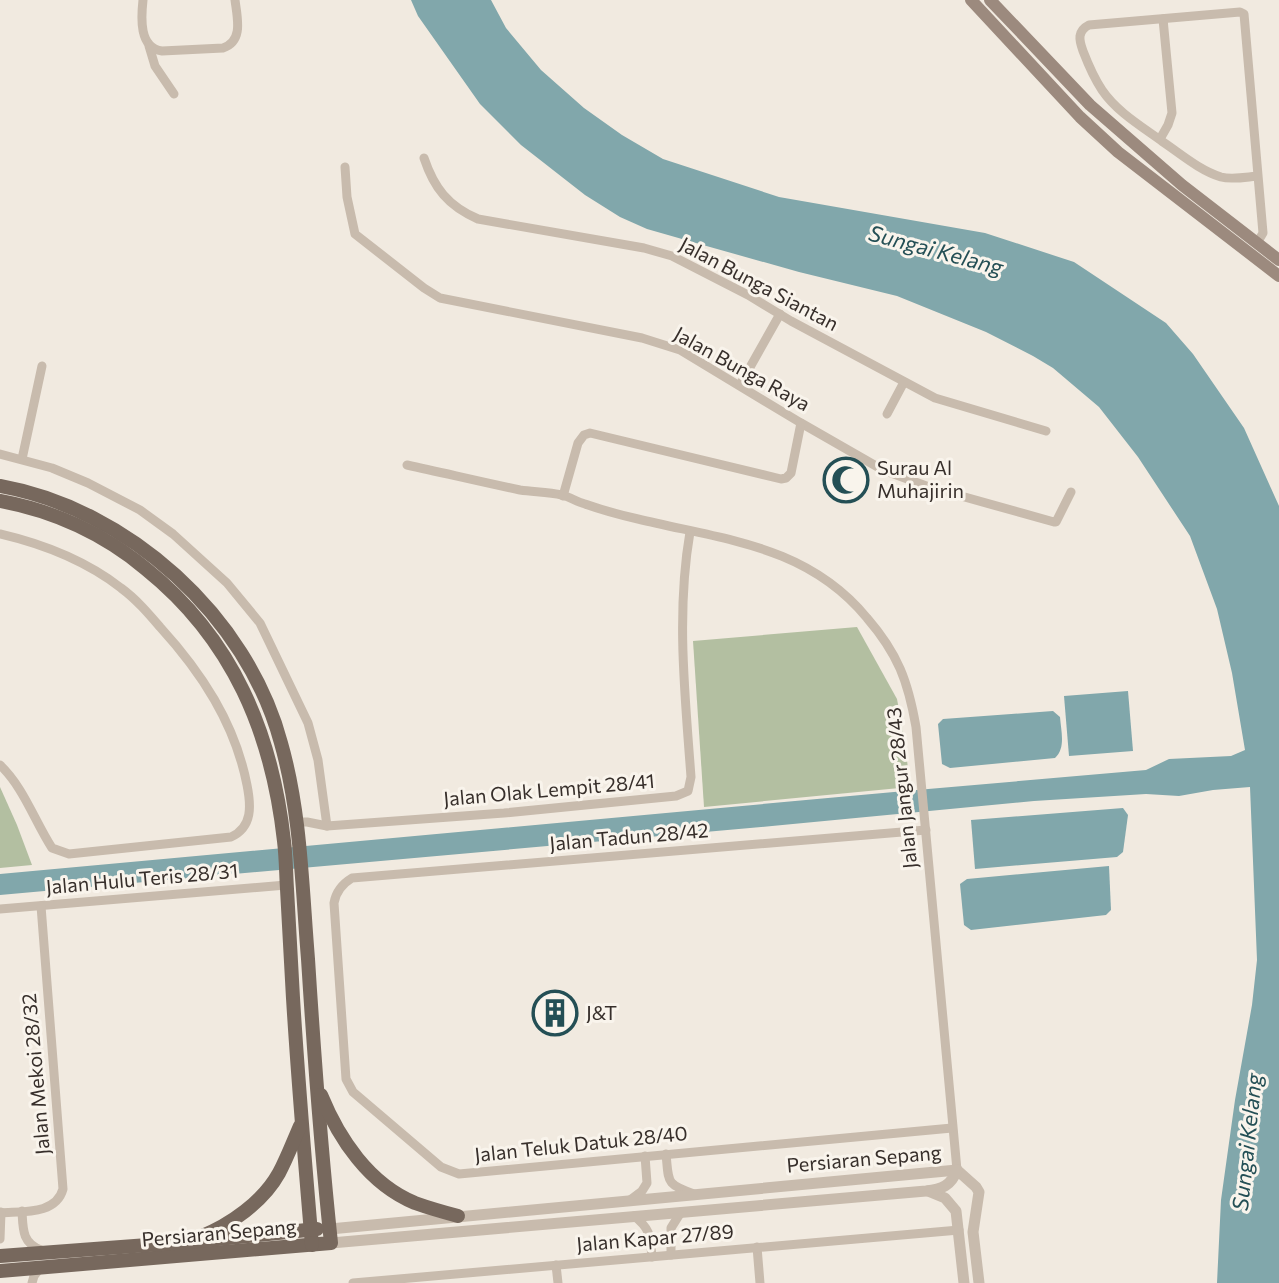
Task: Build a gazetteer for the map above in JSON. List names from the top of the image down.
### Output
{
  "streets": {
    "main road": ["Persiaran Sepang"],
    "street": [
      "Jalan Bunga Siantan",
      "Jalan Bunga Raya",
      "Jalan Jangur 28/43",
      "Jalan Olak Lempit 28/41",
      "Jalan Tadun 28/42",
      "Jalan Hulu Teris 28/31",
      "Jalan Mekoi 28/32",
      "Jalan Teluk Datuk 28/40",
      "Jalan Kapar 27/89"
    ]
  },
  "crossings": [
    ["Jalan Jangur 28/43", "Jalan Olak Lempit 28/41"],
    ["Jalan Jangur 28/43", "Jalan Tadun 28/42"],
    ["Jalan Jangur 28/43", "Jalan Teluk Datuk 28/40"],
    ["Jalan Jangur 28/43", "Persiaran Sepang"],
    ["Jalan Tadun 28/42", "Jalan Teluk Datuk 28/40"],
    ["Jalan Hulu Teris 28/31", "Jalan Mekoi 28/32"]
  ],
  "water": ["Sungai Kelang"],
  "places": {
    "mosque": ["Surau Al Muhajirin"],
    "building": ["J&T"]
  }
}
